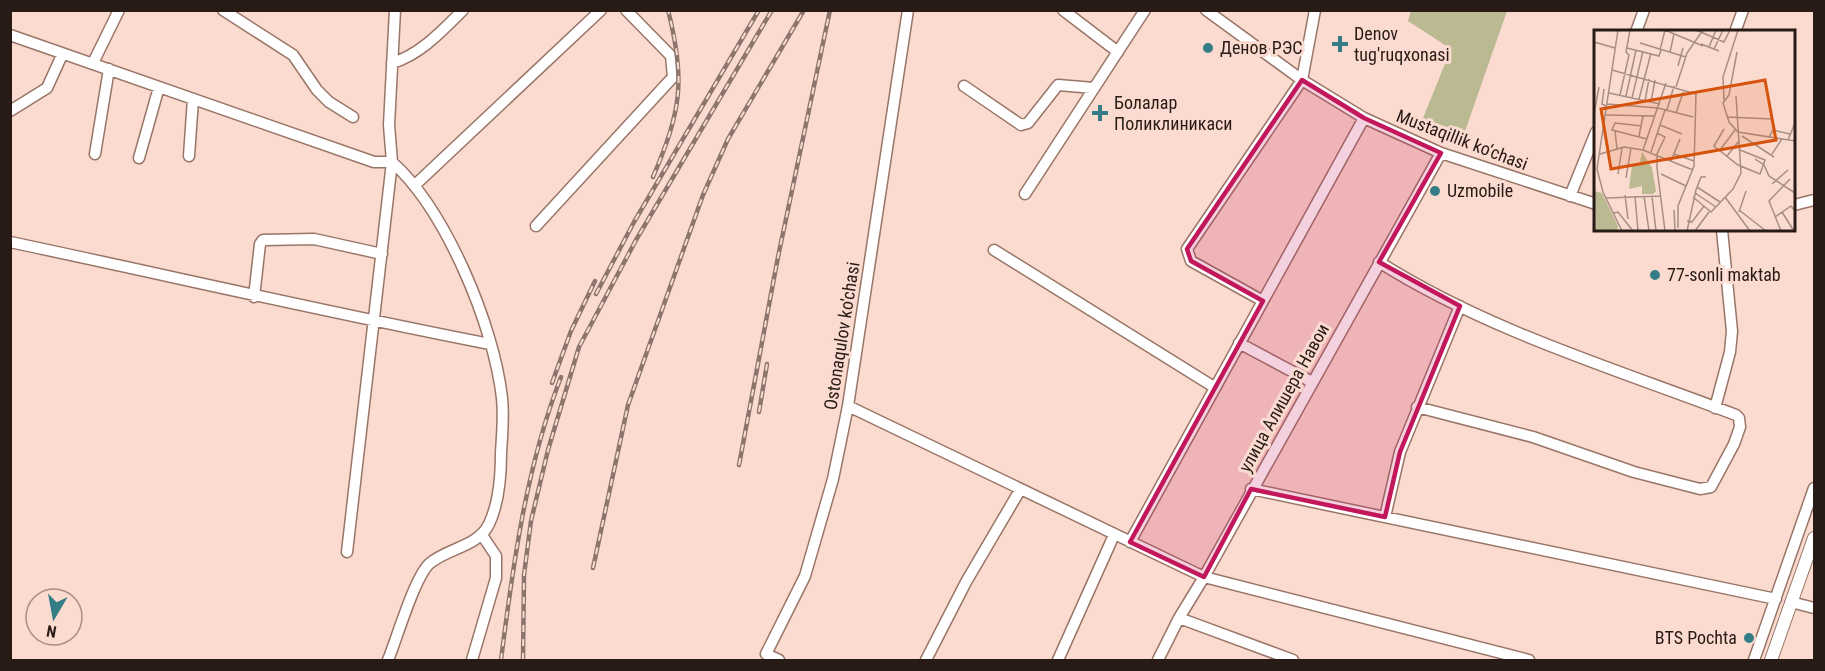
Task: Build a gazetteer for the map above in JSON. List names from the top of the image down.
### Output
{
  "streets": {
    "street": ["Mustaqillik ko‘chasi", "Ostonaqulov ko'chasi", "улица Алишера Навои"]
  },
  "crossings": [
    ["Mustaqillik ko‘chasi", "улица Алишера Навои"]
  ],
  "places": {
    "health": ["Denov tug'ruqxonasi", "Болалар Поликлиникаси"],
    "other": [
      "Денов РЭС",
      "Uzmobile",
      "77-sonli maktab",
      "BTS Pochta"
    ]
  },
  "north": "bottom"
}
